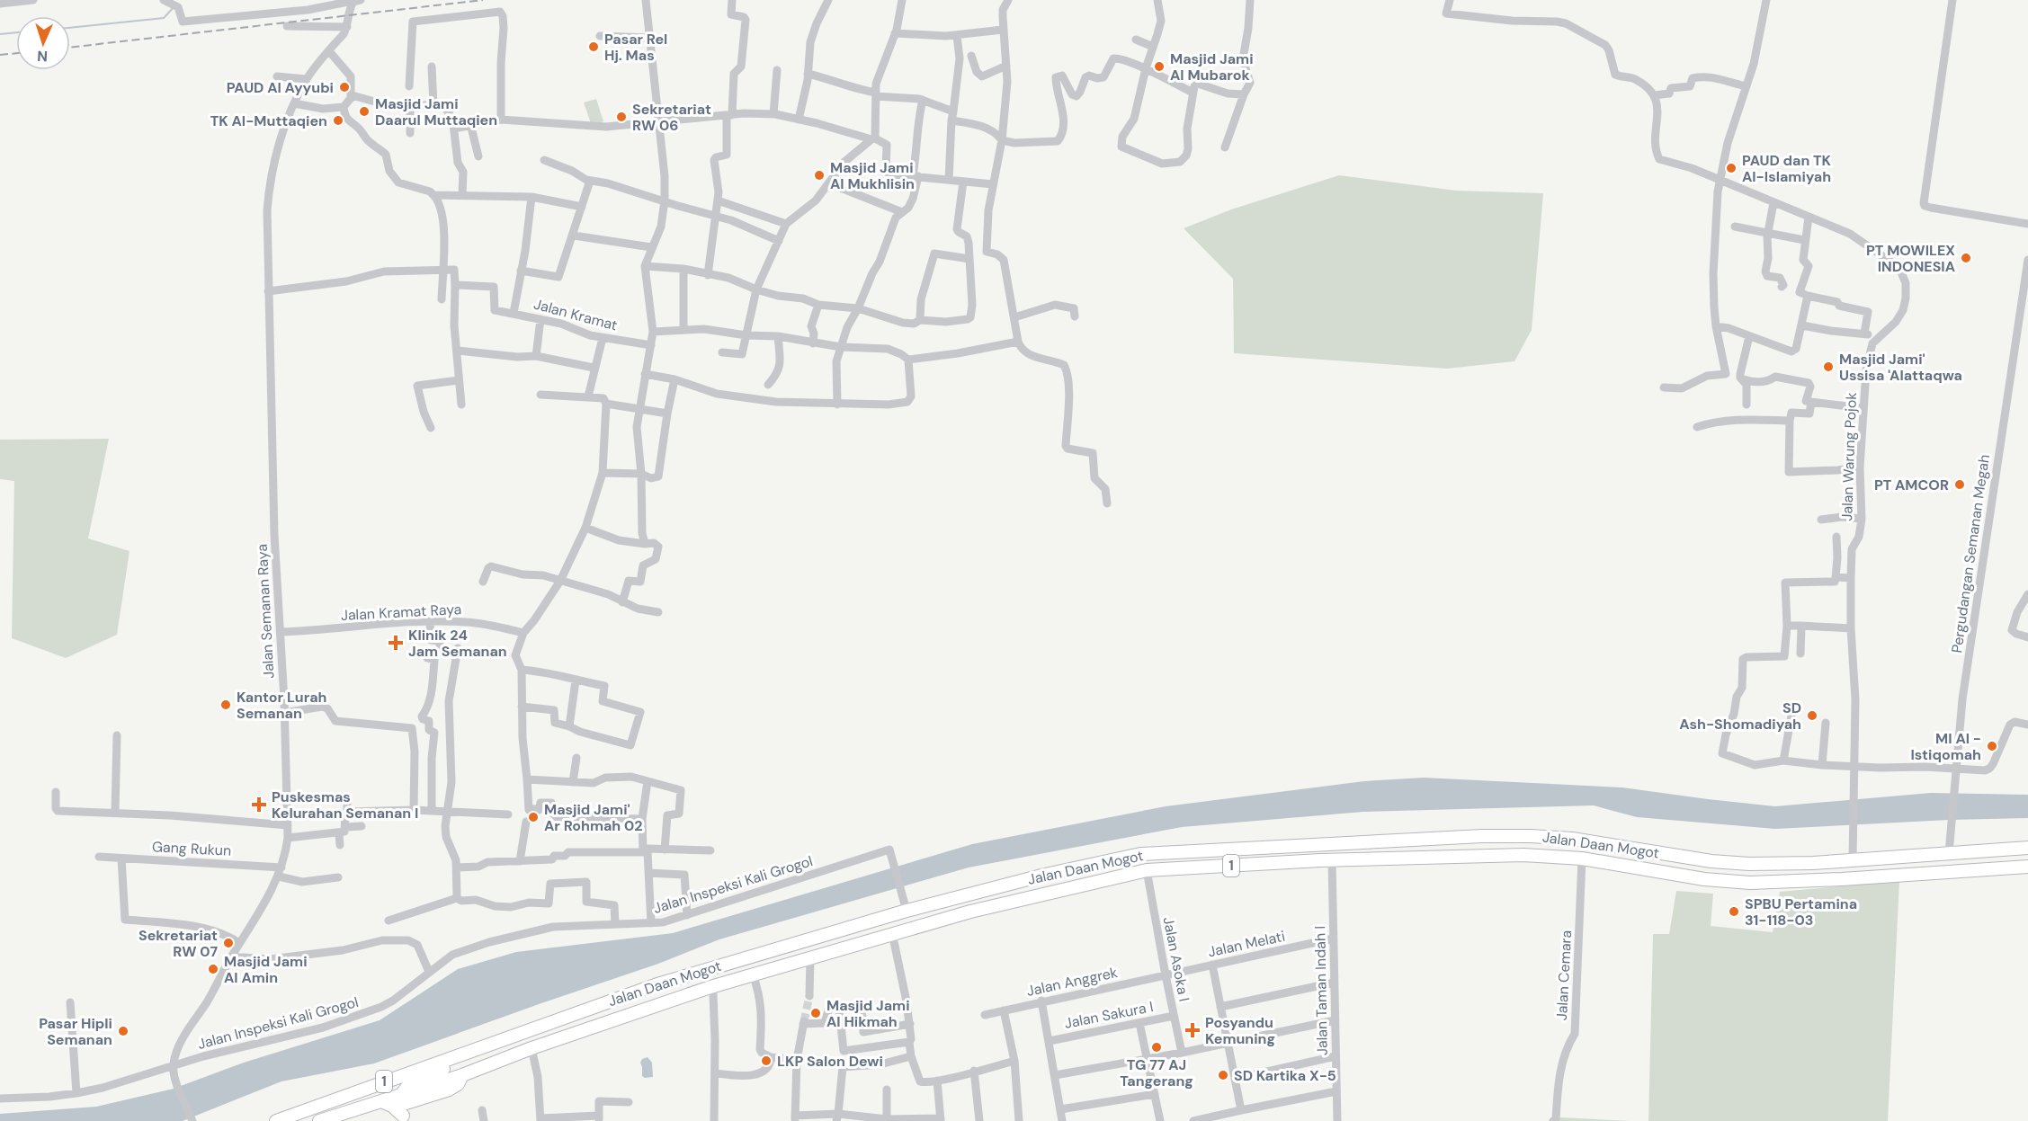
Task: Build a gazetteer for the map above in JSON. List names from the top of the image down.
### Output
{
  "streets": {
    "highway": ["Jalan Daan Mogot", "1"],
    "street": [
      "Jalan Kramat",
      "Jalan Warung Pojok",
      "Pergudangan Semanan Megah",
      "Jalan Semanan Raya",
      "Jalan Kramat Raya",
      "Gang Rukun",
      "Jalan Inspeksi Kali Grogol",
      "Jalan Melati",
      "Jalan Asoka I",
      "Jalan Cemara",
      "Jalan Anggrek",
      "Jalan Taman Indah I",
      "Jalan Sakura I"
    ]
  },
  "crossings": [
    ["Jalan Warung Pojok", "Jalan Daan Mogot"],
    ["Pergudangan Semanan Megah", "Jalan Daan Mogot"],
    ["Jalan Semanan Raya", "Jalan Kramat Raya"],
    ["Jalan Semanan Raya", "Gang Rukun"],
    ["Jalan Semanan Raya", "Jalan Inspeksi Kali Grogol"],
    ["Jalan Daan Mogot", "1"],
    ["Jalan Daan Mogot", "Jalan Inspeksi Kali Grogol"],
    ["Jalan Daan Mogot", "Jalan Asoka I"],
    ["Jalan Daan Mogot", "Jalan Cemara"],
    ["Jalan Daan Mogot", "Jalan Taman Indah I"],
    ["Jalan Melati", "Jalan Asoka I"],
    ["Jalan Melati", "Jalan Anggrek"],
    ["Jalan Melati", "Jalan Taman Indah I"],
    ["Jalan Asoka I", "Jalan Anggrek"],
    ["Jalan Asoka I", "Jalan Sakura I"]
  ],
  "places": {
    "other": [
      "Pasar Rel Hj. Mas",
      "Masjid Jami Al Mubarok",
      "PAUD Al Ayyubi",
      "Masjid Jami Daarul Muttaqien",
      "Sekretariat RW 06",
      "TK Al-Muttaqien",
      "PAUD dan TK Al-Islamiyah",
      "Masjid Jami Al Mukhlisin",
      "PT MOWILEX INDONESIA",
      "Masjid Jami' Ussisa 'Alattaqwa",
      "PT AMCOR",
      "Kantor Lurah Semanan",
      "SD Ash-Shomadiyah",
      "MI Al - Istiqomah",
      "Masjid Jami' Ar Rohmah 02",
      "SPBU Pertamina 31-118-03",
      "Sekretariat RW 07",
      "Masjid Jami Al Amin",
      "Masjid Jami Al Hikmah",
      "Pasar Hipli Semanan",
      "TG 77 AJ Tangerang",
      "LKP Salon Dewi",
      "SD Kartika X-5"
    ],
    "health": ["Klinik 24 Jam Semanan", "Puskesmas Kelurahan Semanan I", "Posyandu Kemuning"]
  },
  "north": "bottom"
}
